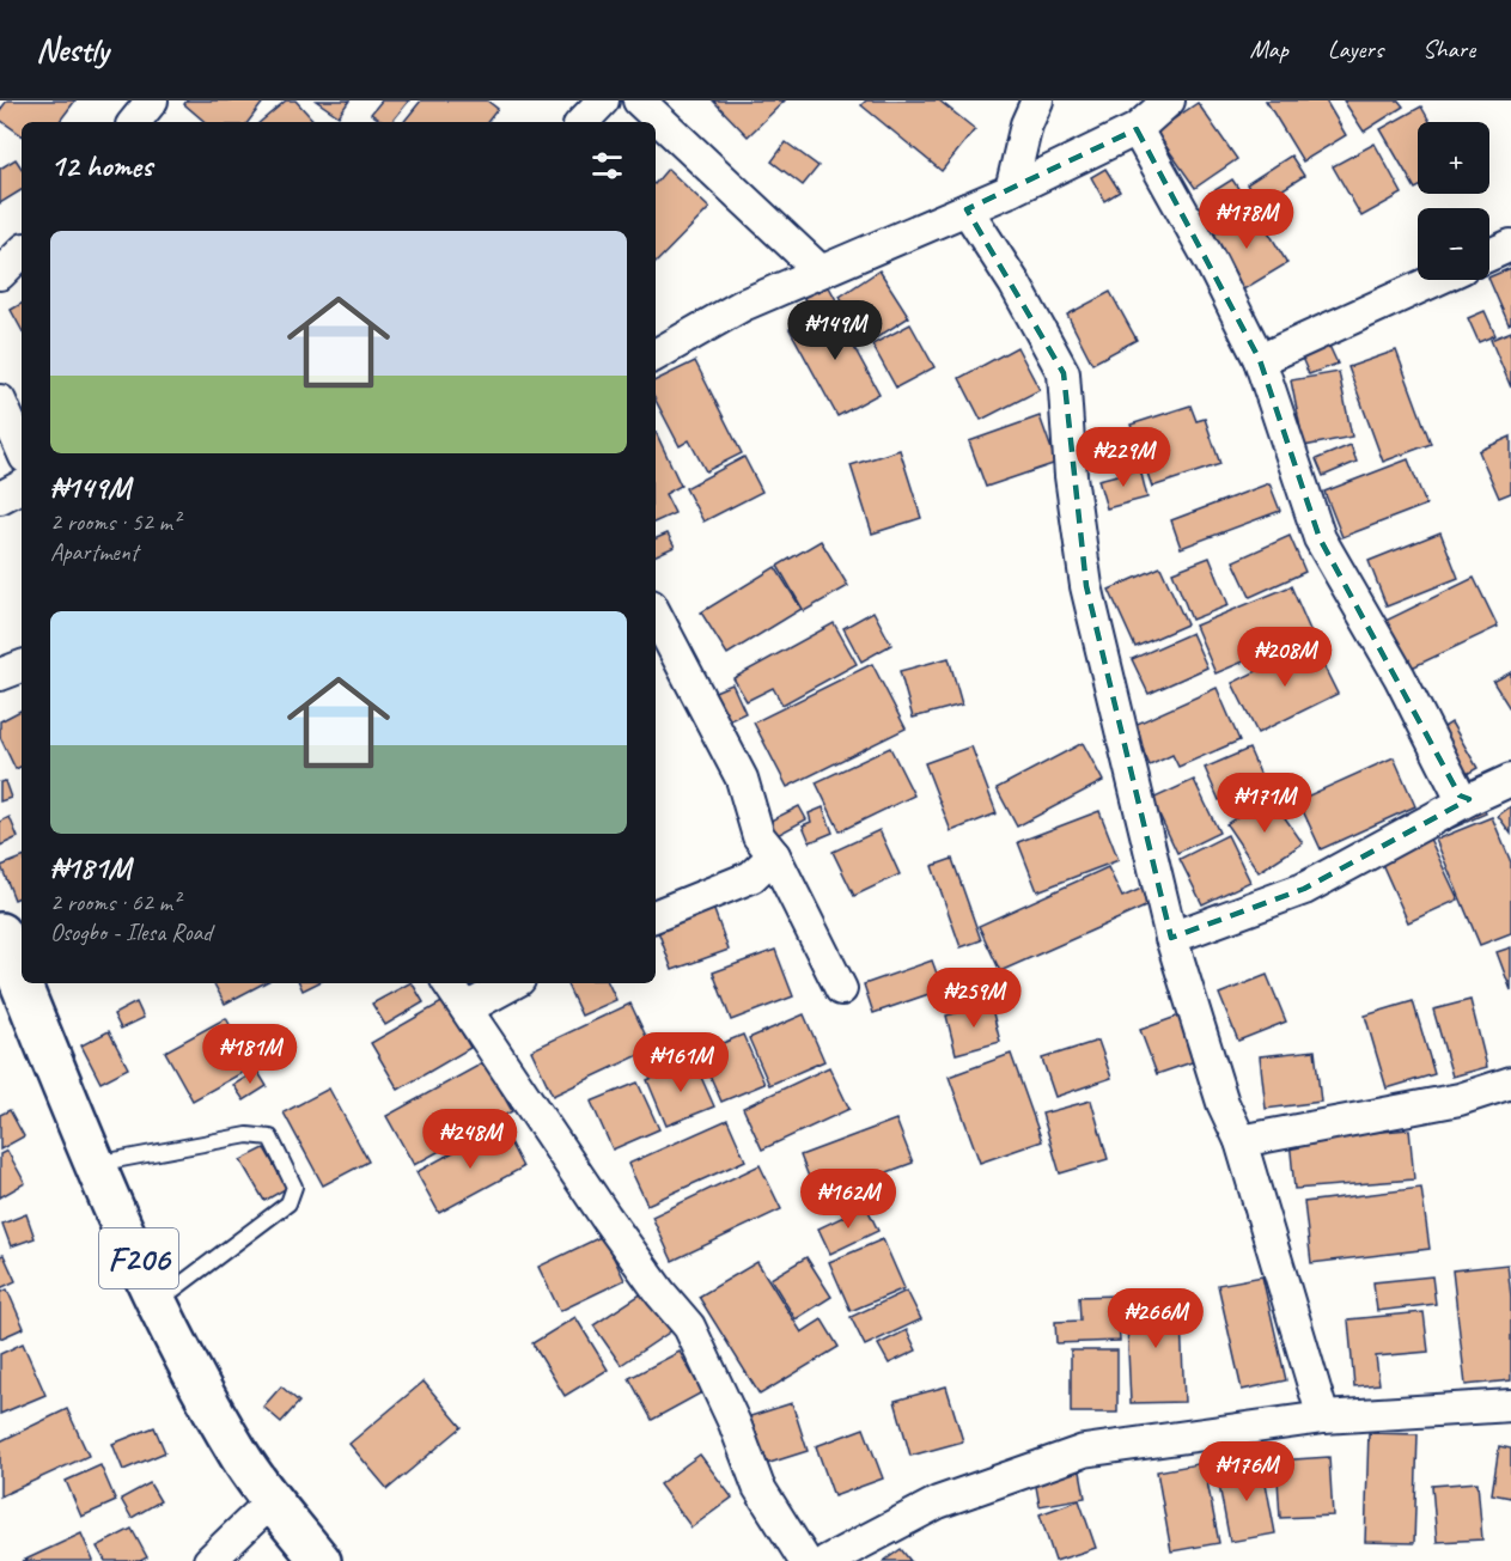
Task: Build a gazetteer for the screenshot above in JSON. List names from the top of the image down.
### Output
{
  "streets": {
    "main road": ["F206"]
  },
  "page": {
    "header": "Nestly",
    "nav": ["Map", "Layers", "Share"],
    "map_buttons": ["+", "−"],
    "heading": "12 homes",
    "price": [
      "₦178M",
      "₦149M",
      "₦229M",
      "₦208M",
      "₦171M",
      "₦259M",
      "₦181M",
      "₦161M",
      "₦248M",
      "₦162M",
      "₦266M",
      "₦176M"
    ],
    "list": [
      {
        "name": "₦149M",
        "note": "2 rooms · 52 m² · Apartment"
      },
      {
        "name": "₦181M",
        "note": "2 rooms · 62 m² · Osogbo - Ilesa Road"
      }
    ]
  }
}
